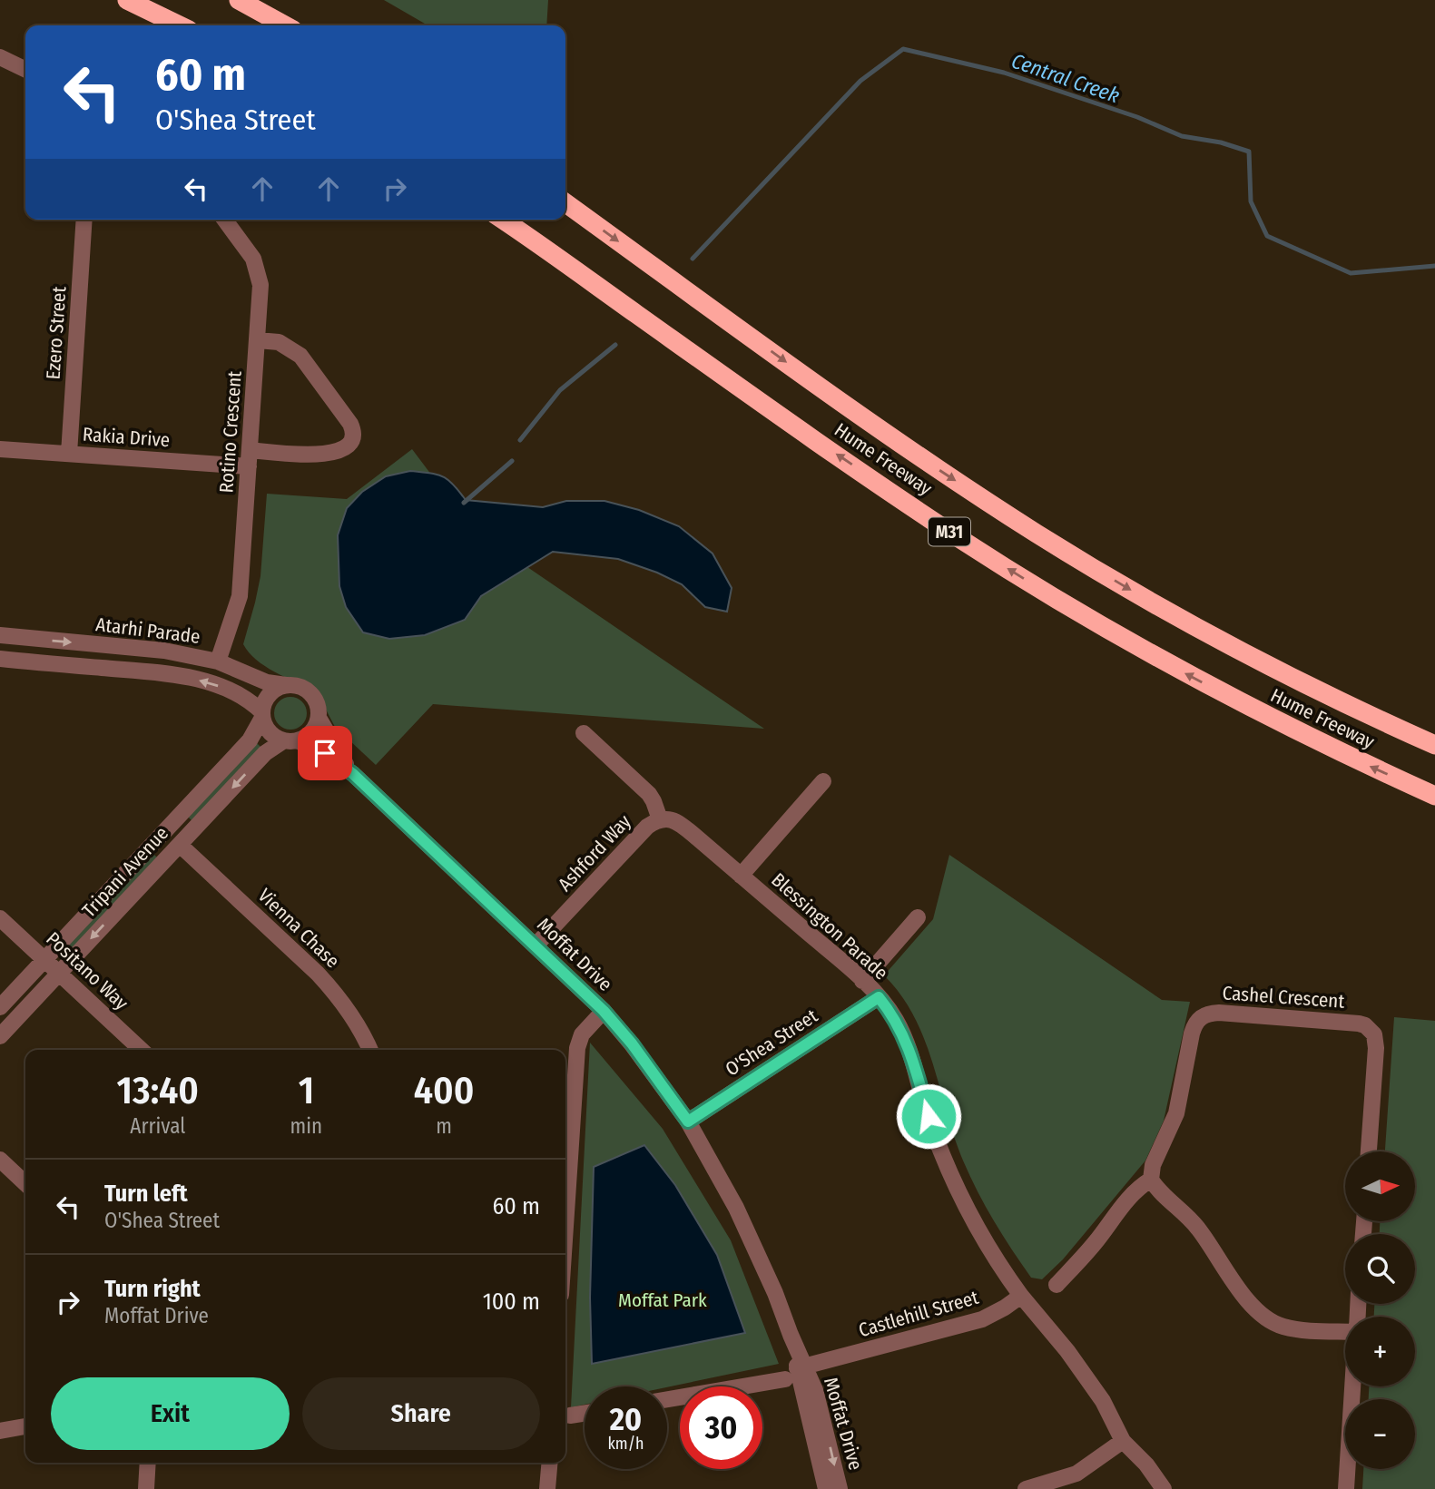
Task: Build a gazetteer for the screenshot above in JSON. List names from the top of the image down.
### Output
{
  "streets": {
    "highway": ["Hume Freeway", "M31"],
    "street": [
      "Ezero Street",
      "Rotino Crescent",
      "Rakia Drive",
      "Atarhi Parade",
      "Ashford Way",
      "Tripani Avenue",
      "Blessington Parade",
      "Vienna Chase",
      "Moffat Drive",
      "Positano Way",
      "Cashel Crescent",
      "O'Shea Street",
      "Castlehill Street"
    ]
  },
  "crossings": [
    ["Ezero Street", "Rakia Drive"],
    ["Rotino Crescent", "Rakia Drive"],
    ["Rotino Crescent", "Atarhi Parade"],
    ["Atarhi Parade", "Tripani Avenue"],
    ["Atarhi Parade", "Moffat Drive"],
    ["Ashford Way", "Blessington Parade"],
    ["Ashford Way", "Moffat Drive"],
    ["Tripani Avenue", "Vienna Chase"],
    ["Tripani Avenue", "Moffat Drive"],
    ["Tripani Avenue", "Positano Way"],
    ["Blessington Parade", "O'Shea Street"],
    ["Blessington Parade", "Castlehill Street"],
    ["Moffat Drive", "O'Shea Street"],
    ["Moffat Drive", "Castlehill Street"]
  ],
  "water": ["Central Creek"],
  "parks": ["Moffat Park"],
  "north": "right",
  "page": {
    "turn": ["60 m", "O'Shea Street"],
    "eta": [
      "13:40",
      "Arrival",
      "1",
      "min",
      "400",
      "m"
    ],
    "map_buttons": ["+", "−"],
    "list": [
      {
        "name": "Turn left",
        "note": "O'Shea Street",
        "value": "60 m"
      },
      {
        "name": "Turn right",
        "note": "Moffat Drive",
        "value": "100 m"
      }
    ],
    "buttons": ["Exit", "Share"],
    "speed": "20 km/h",
    "limit": "30"
  }
}
